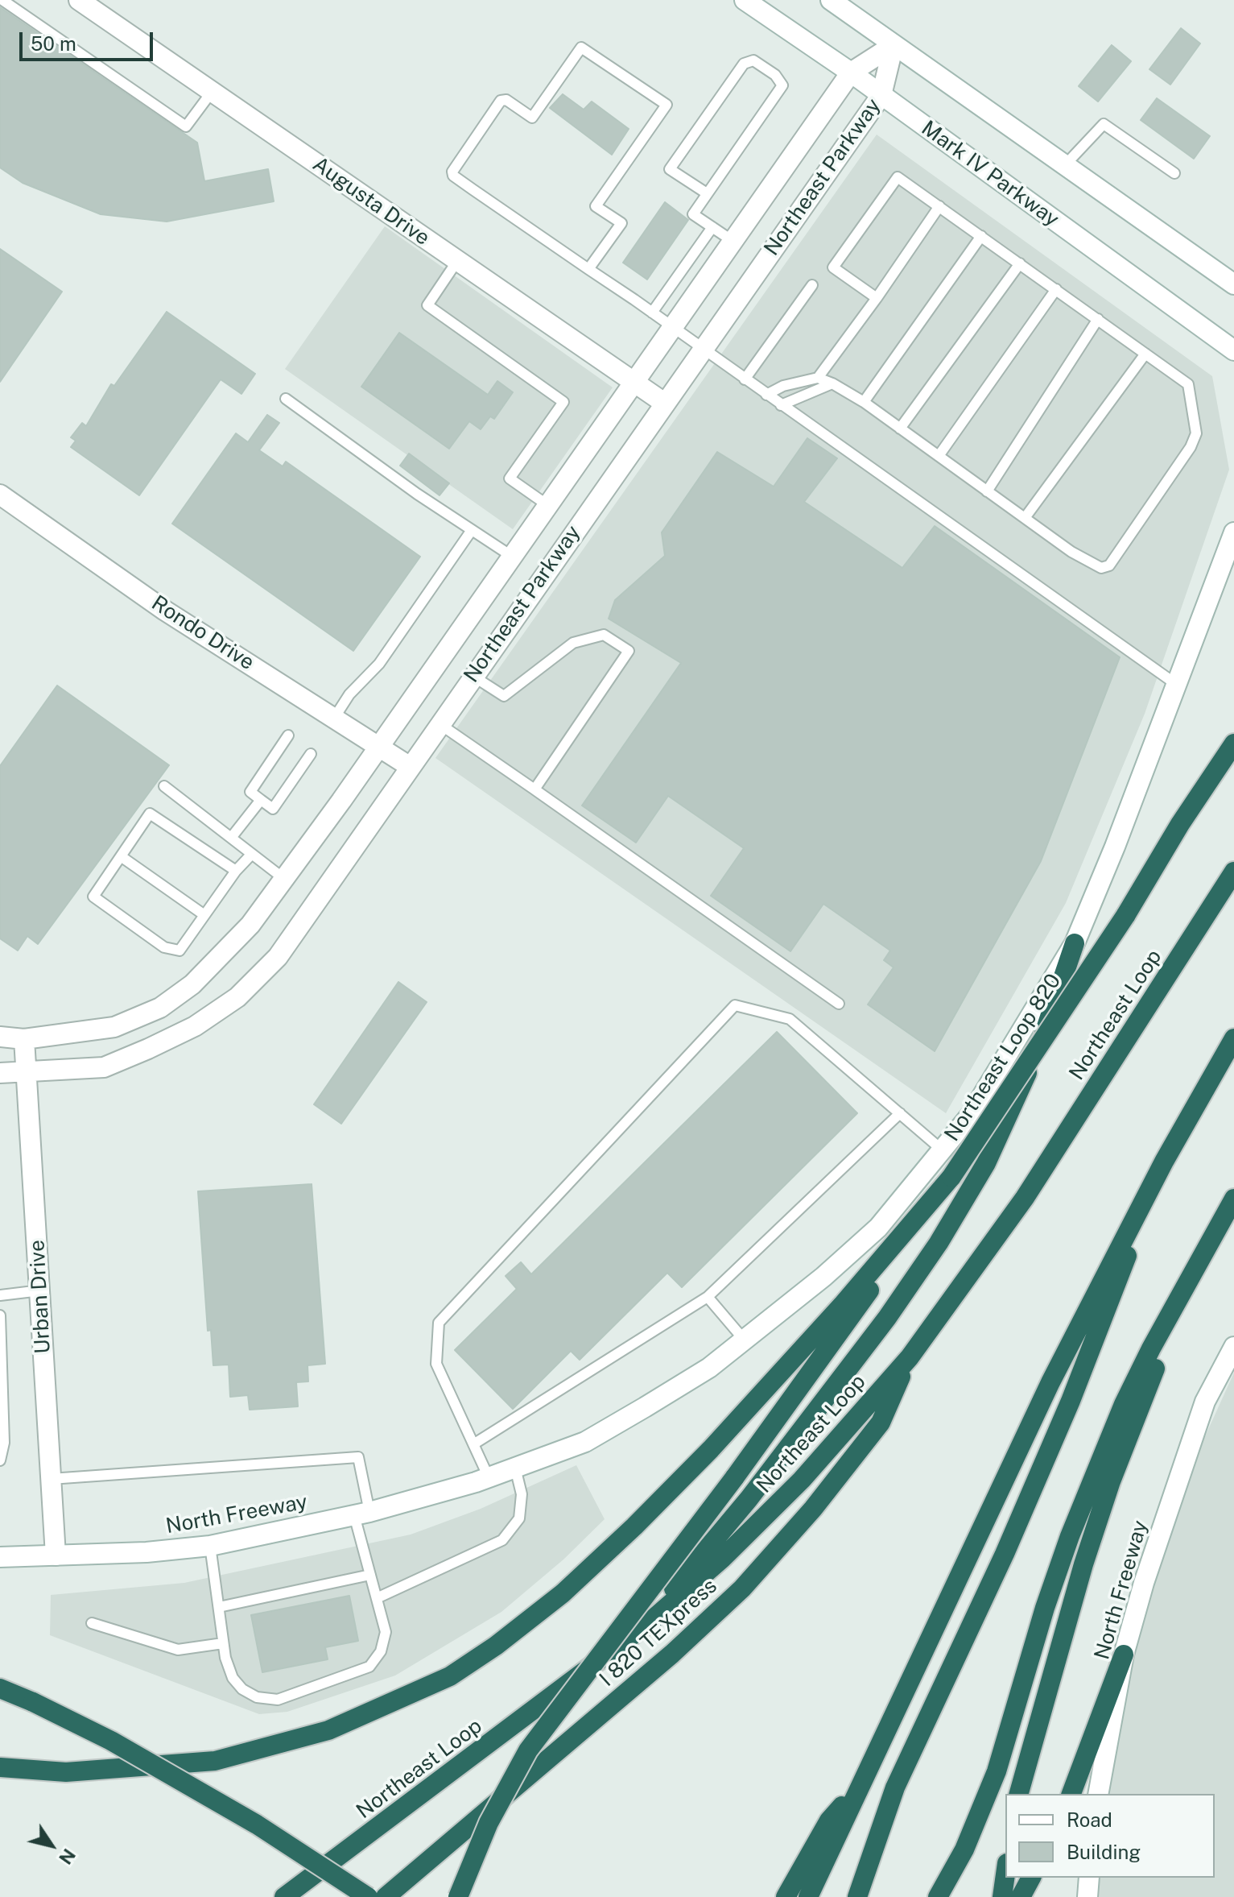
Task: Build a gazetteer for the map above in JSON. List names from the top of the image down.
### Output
{
  "streets": {
    "highway": ["Northeast Loop", "I 820 TEXpress"],
    "street": [
      "Mark IV Parkway",
      "Northeast Parkway",
      "Augusta Drive",
      "Rondo Drive",
      "Northeast Loop 820",
      "Urban Drive",
      "North Freeway"
    ]
  },
  "crossings": [
    ["Mark IV Parkway", "Northeast Parkway"],
    ["Northeast Parkway", "Augusta Drive"],
    ["Northeast Parkway", "Rondo Drive"],
    ["Northeast Parkway", "Urban Drive"],
    ["Northeast Loop", "I 820 TEXpress"],
    ["Northeast Loop 820", "North Freeway"],
    ["Urban Drive", "North Freeway"]
  ],
  "legend": ["Road", "Building"],
  "scale_bar": "50 m",
  "north": "bottom right"
}
